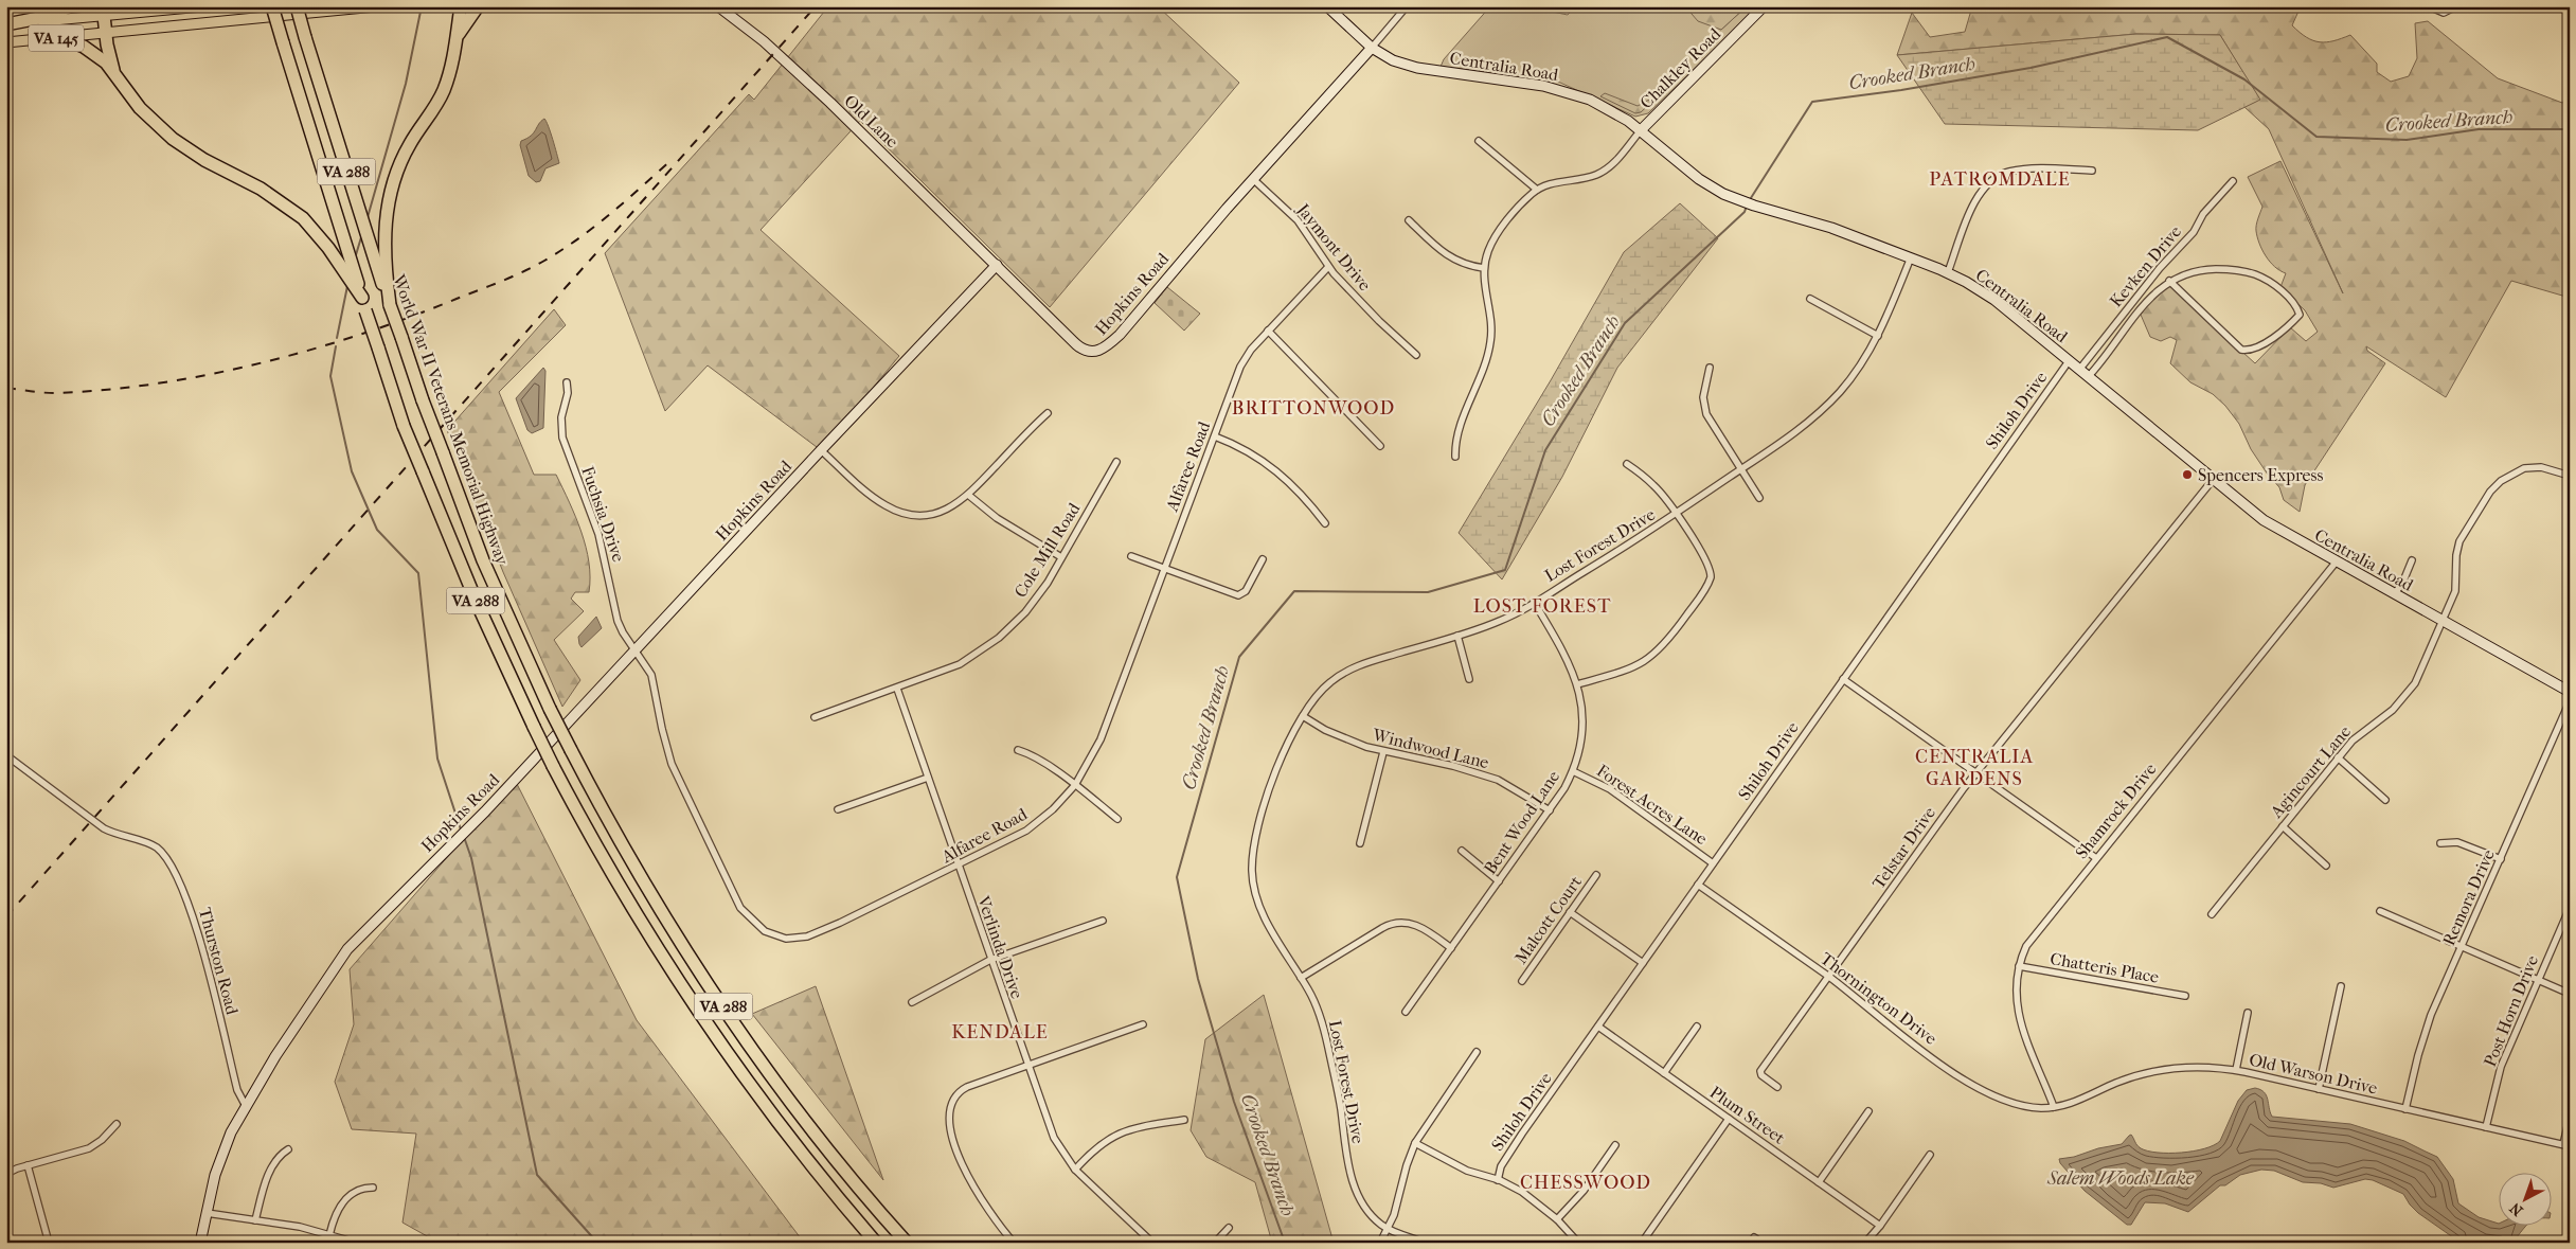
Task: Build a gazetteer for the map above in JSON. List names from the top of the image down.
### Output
{
  "streets": {
    "highway": ["VA 288", "World War II Veterans Memorial Highway"],
    "main road": [
      "VA 145",
      "Centralia Road",
      "Chalkley Road",
      "Old Lane",
      "Hopkins Road"
    ],
    "street": [
      "Jaymont Drive",
      "Kevken Drive",
      "Shiloh Drive",
      "Alfaree Road",
      "Fuchsia Drive",
      "Lost Forest Drive",
      "Cole Mill Road",
      "Windwood Lane",
      "Agincourt Lane",
      "Forest Acres Lane",
      "Shamrock Drive",
      "Bent Wood Lane",
      "Telstar Drive",
      "Remora Drive",
      "Malcott Court",
      "Verlinda Drive",
      "Thurston Road",
      "Chatteris Place",
      "Thornington Drive",
      "Post Horn Drive",
      "Old Warson Drive",
      "Plum Street"
    ]
  },
  "crossings": [
    ["Centralia Road", "Chalkley Road"],
    ["Centralia Road", "Kevken Drive"],
    ["Centralia Road", "Hopkins Road"],
    ["Centralia Road", "Shiloh Drive"],
    ["Centralia Road", "Lost Forest Drive"],
    ["Centralia Road", "Agincourt Lane"],
    ["Centralia Road", "Shamrock Drive"],
    ["Centralia Road", "Telstar Drive"],
    ["Old Lane", "Hopkins Road"],
    ["Jaymont Drive", "Hopkins Road"],
    ["Jaymont Drive", "Alfaree Road"],
    ["Hopkins Road", "Alfaree Road"],
    ["Hopkins Road", "Fuchsia Drive"],
    ["Hopkins Road", "Thurston Road"],
    ["Shiloh Drive", "Forest Acres Lane"],
    ["Shiloh Drive", "Thornington Drive"],
    ["Shiloh Drive", "Plum Street"],
    ["Alfaree Road", "Fuchsia Drive"],
    ["Alfaree Road", "Verlinda Drive"],
    ["Lost Forest Drive", "Windwood Lane"],
    ["Lost Forest Drive", "Bent Wood Lane"],
    ["Cole Mill Road", "Verlinda Drive"],
    ["Windwood Lane", "Bent Wood Lane"],
    ["Forest Acres Lane", "Bent Wood Lane"],
    ["Shamrock Drive", "Chatteris Place"],
    ["Shamrock Drive", "Thornington Drive"],
    ["Shamrock Drive", "Old Warson Drive"],
    ["Telstar Drive", "Thornington Drive"],
    ["Remora Drive", "Old Warson Drive"],
    ["Thornington Drive", "Old Warson Drive"],
    ["Post Horn Drive", "Old Warson Drive"]
  ],
  "districts": [
    "PATROMDALE",
    "BRITTONWOOD",
    "LOST FOREST",
    "CENTRALIA GARDENS",
    "KENDALE",
    "CHESSWOOD"
  ],
  "water": ["Crooked Branch", "Salem Woods Lake"],
  "places": ["Spencers Express"],
  "north": "bottom left"
}
